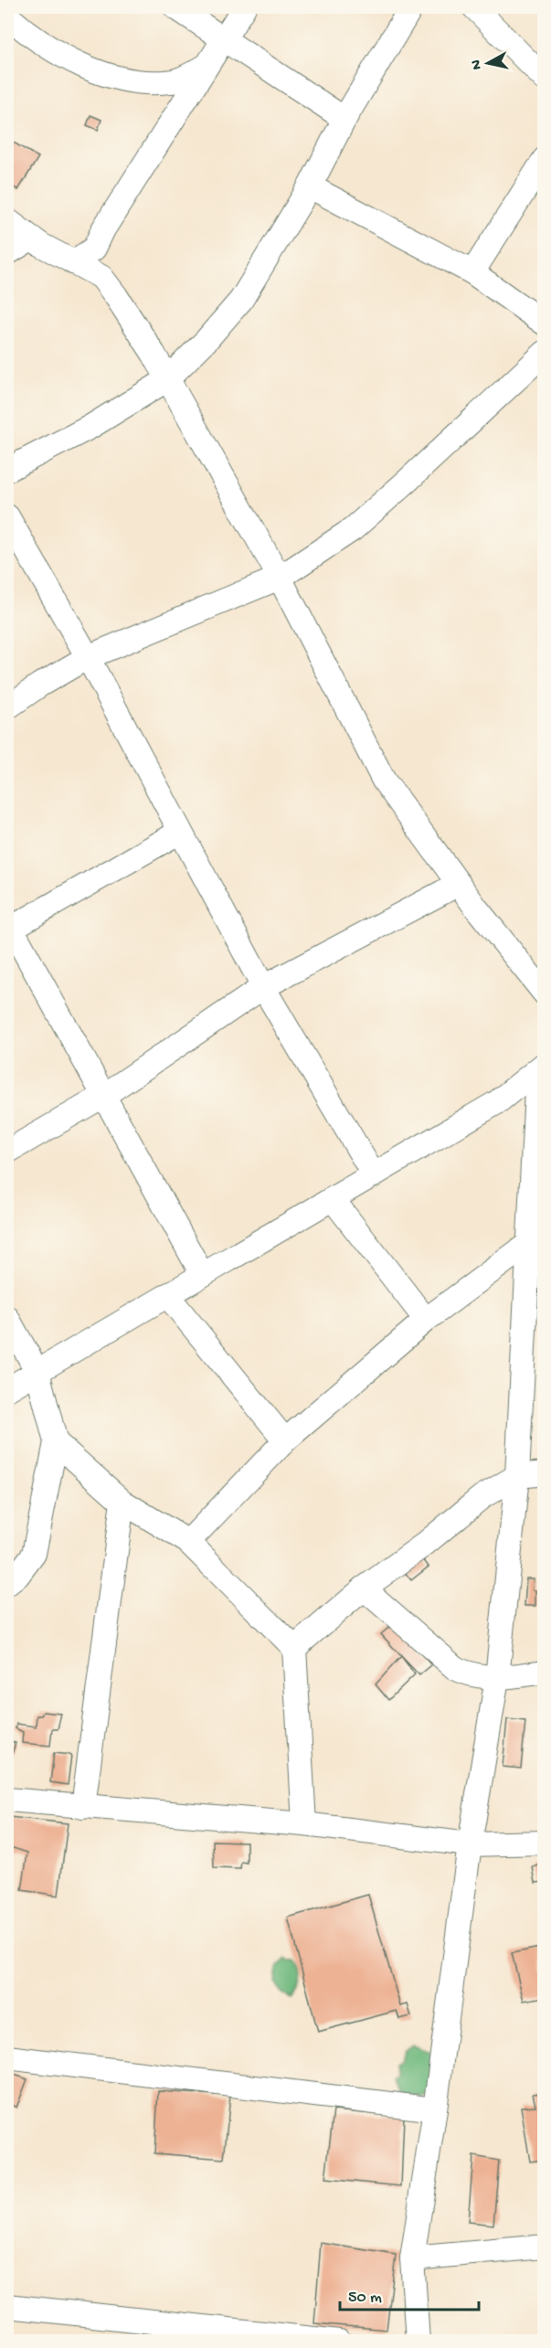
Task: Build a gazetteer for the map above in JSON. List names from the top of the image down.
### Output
{
  "scale_bar": "50 m",
  "north": "left"
}
